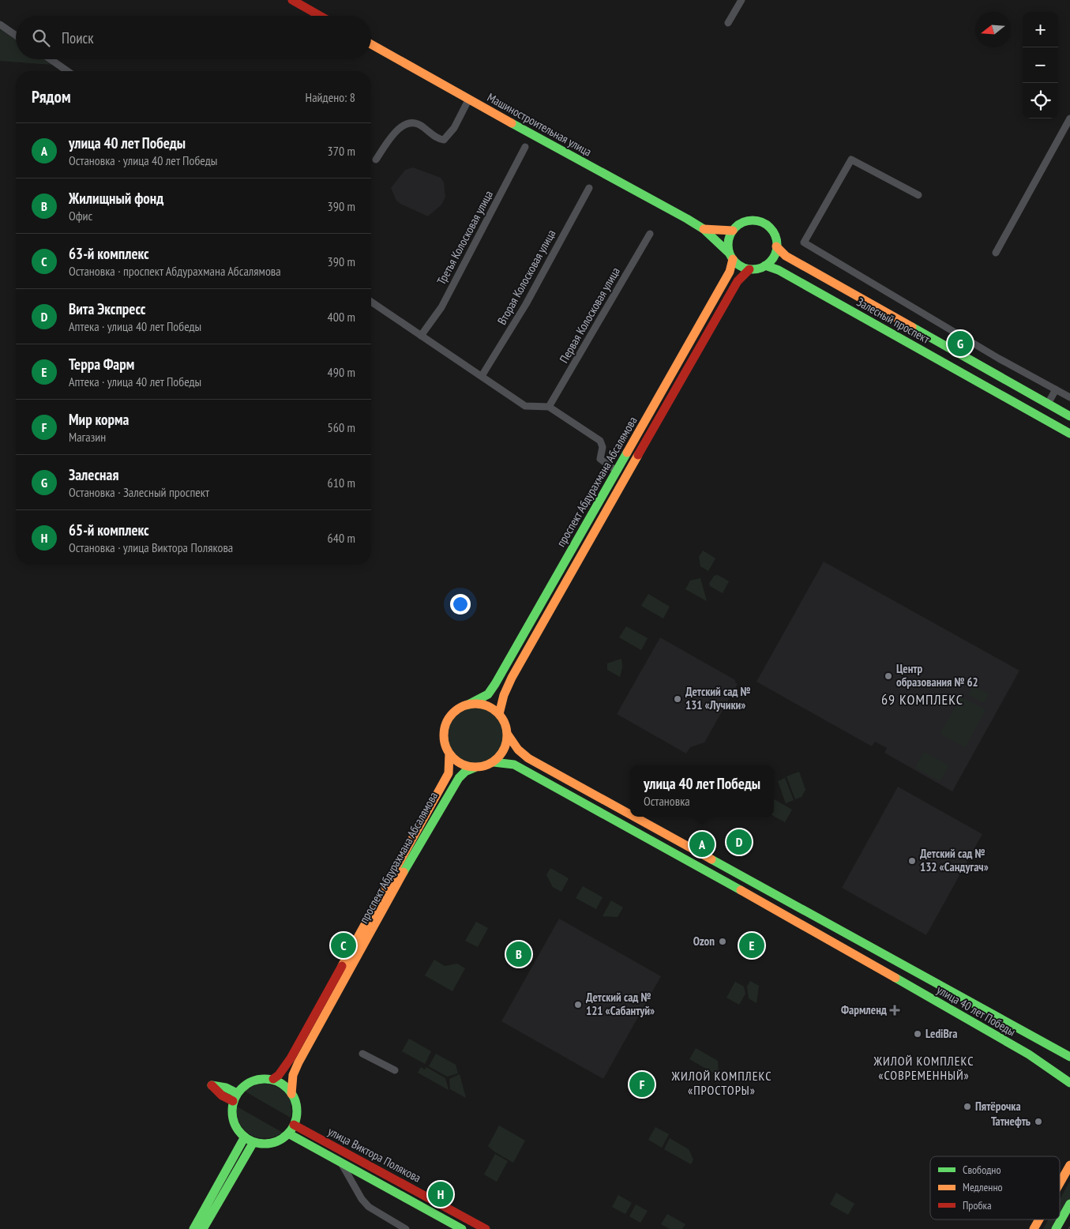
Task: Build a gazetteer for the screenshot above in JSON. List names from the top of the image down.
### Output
{
  "streets": {
    "street": [
      "Машиностроительная улица",
      "Третья Колосковая улица",
      "Вторая Колосковая улица",
      "Первая Колосковая улица",
      "Залесный проспект",
      "проспект Абдурахмана Абсалямова",
      "улица 40 лет Победы",
      "улица Виктора Полякова"
    ]
  },
  "crossings": [
    ["Машиностроительная улица", "Залесный проспект"],
    ["Машиностроительная улица", "проспект Абдурахмана Абсалямова"],
    ["Залесный проспект", "проспект Абдурахмана Абсалямова"],
    ["проспект Абдурахмана Абсалямова", "улица 40 лет Победы"],
    ["проспект Абдурахмана Абсалямова", "улица Виктора Полякова"]
  ],
  "districts": ["69 КОМПЛЕКС", "ЖИЛОЙ КОМПЛЕКС «СОВРЕМЕННЫЙ»", "ЖИЛОЙ КОМПЛЕКС «ПРОСТОРЫ»"],
  "places": {
    "other": [
      "Центр образования № 62",
      "Детский сад № 131 «Лучики»",
      "Детский сад № 132 «Сандугач»",
      "Ozon",
      "Детский сад № 121 «Сабантуй»",
      "LediBra",
      "Пятёрочка",
      "Татнефть"
    ],
    "health": ["Фармленд"]
  },
  "legend": ["Свободно", "Медленно", "Пробка"],
  "north": "left",
  "page": {
    "map_buttons": ["+", "−"],
    "search": "Поиск",
    "heading": ["Рядом", "Найдено: 8"],
    "list": [
      {
        "mark": "A",
        "name": "улица 40 лет Победы",
        "note": "Остановка · улица 40 лет Победы",
        "value": "370 m"
      },
      {
        "mark": "B",
        "name": "Жилищный фонд",
        "note": "Офис",
        "value": "390 m"
      },
      {
        "mark": "C",
        "name": "63-й комплекс",
        "note": "Остановка · проспект Абдурахмана Абсалямова",
        "value": "390 m"
      },
      {
        "mark": "D",
        "name": "Вита Экспресс",
        "note": "Аптека · улица 40 лет Победы",
        "value": "400 m"
      },
      {
        "mark": "E",
        "name": "Терра Фарм",
        "note": "Аптека · улица 40 лет Победы",
        "value": "490 m"
      },
      {
        "mark": "F",
        "name": "Мир корма",
        "note": "Магазин",
        "value": "560 m"
      },
      {
        "mark": "G",
        "name": "Залесная",
        "note": "Остановка · Залесный проспект",
        "value": "610 m"
      },
      {
        "mark": "H",
        "name": "65-й комплекс",
        "note": "Остановка · улица Виктора Полякова",
        "value": "640 m"
      }
    ],
    "pins": [
      "G",
      "D",
      "A",
      "C",
      "E",
      "B",
      "F",
      "H"
    ],
    "popup": ["улица 40 лет Победы", "Остановка"]
  }
}
